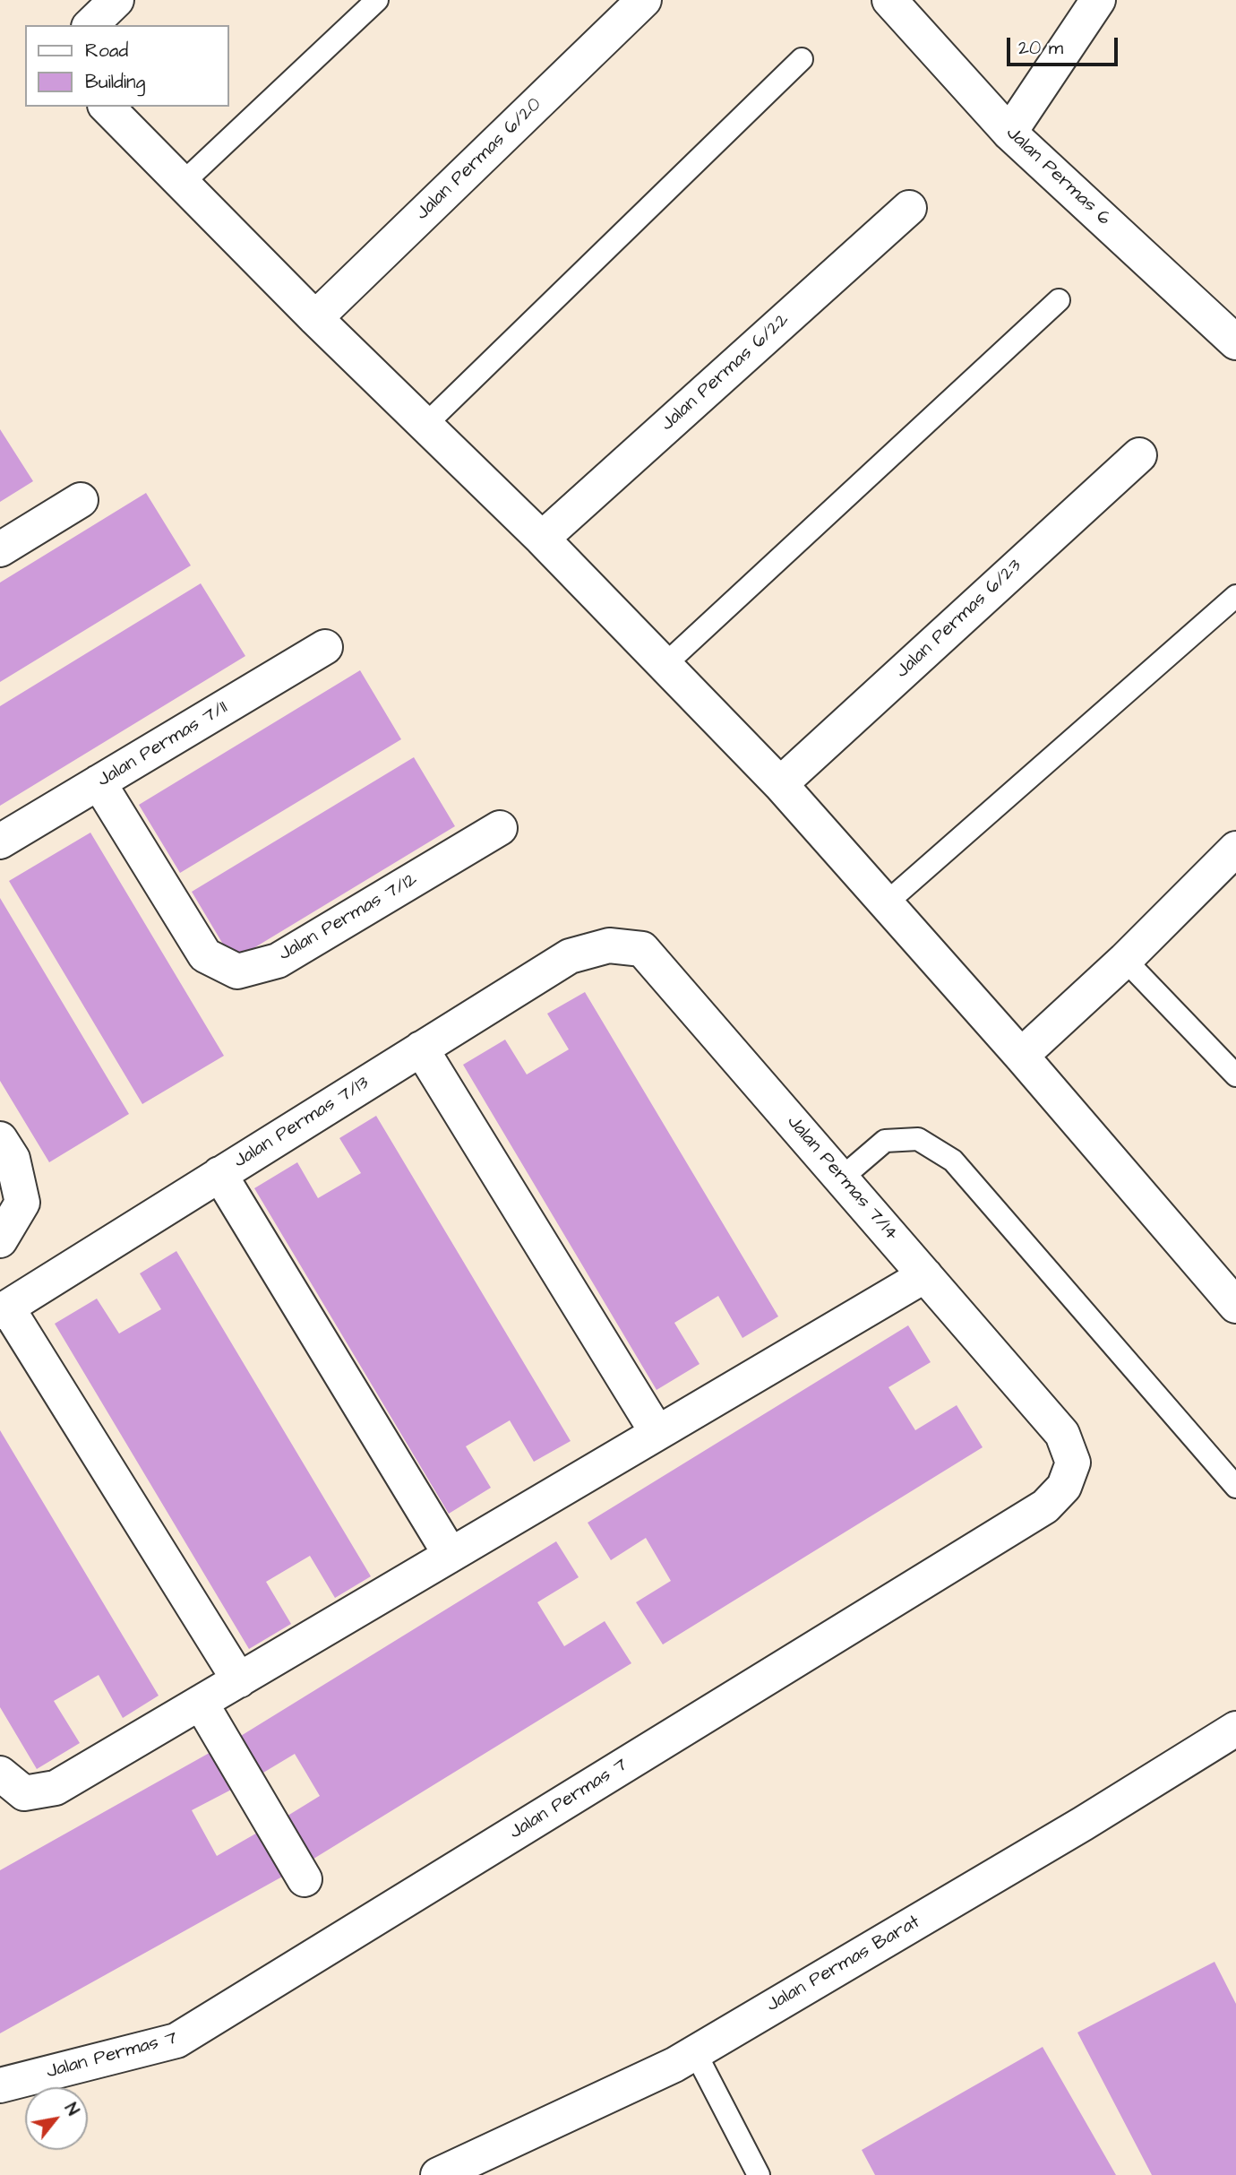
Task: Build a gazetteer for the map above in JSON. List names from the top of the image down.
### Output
{
  "streets": {
    "street": [
      "Jalan Permas 6/20",
      "Jalan Permas 6",
      "Jalan Permas 6/22",
      "Jalan Permas 6/23",
      "Jalan Permas 7/11",
      "Jalan Permas 7/12",
      "Jalan Permas 7/13",
      "Jalan Permas 7/14",
      "Jalan Permas 7",
      "Jalan Permas Barat"
    ]
  },
  "crossings": [
    ["Jalan Permas 7/11", "Jalan Permas 7/12"],
    ["Jalan Permas 7/13", "Jalan Permas 7/14"],
    ["Jalan Permas 7/14", "Jalan Permas 7"]
  ],
  "legend": ["Road", "Building"],
  "scale_bar": "20 m",
  "north": "top right"
}
